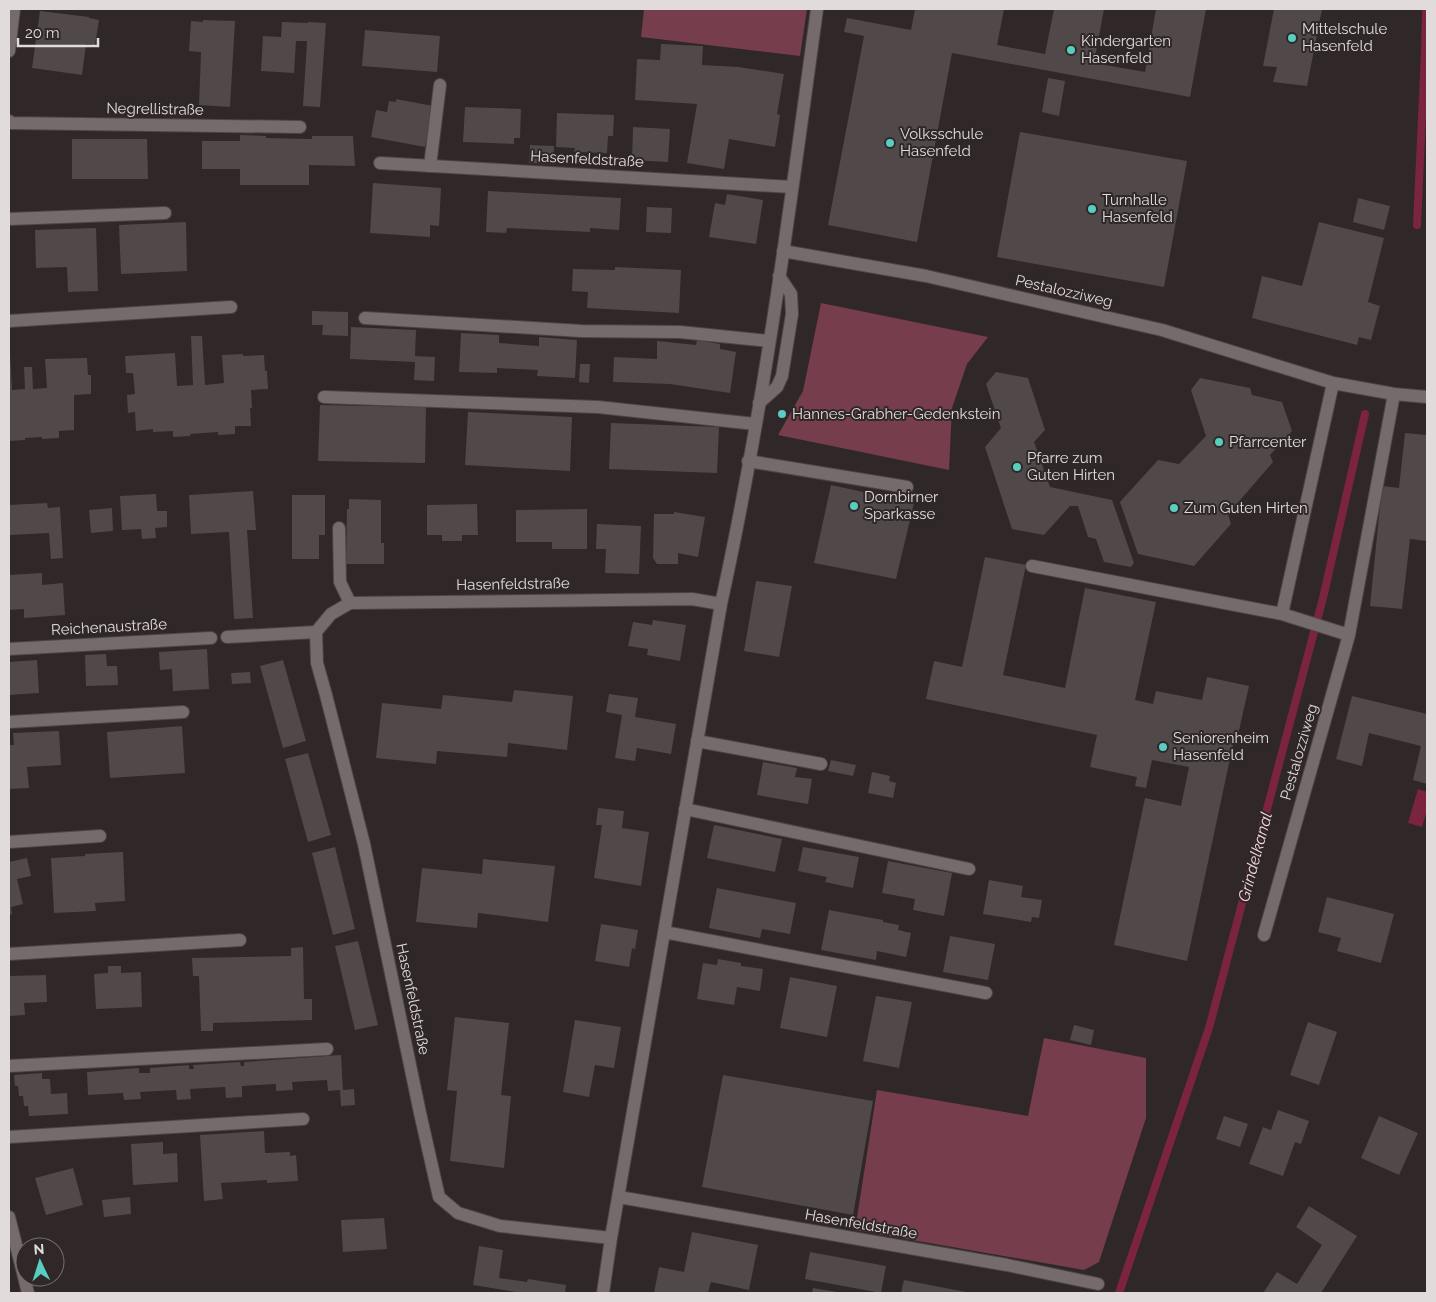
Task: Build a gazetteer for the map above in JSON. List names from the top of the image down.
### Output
{
  "streets": {
    "street": [
      "Negrellistraße",
      "Hasenfeldstraße",
      "Pestalozziweg",
      "Reichenaustraße"
    ]
  },
  "water": ["Grindelkanal"],
  "places": [
    "Mittelschule Hasenfeld",
    "Kindergarten Hasenfeld",
    "Volksschule Hasenfeld",
    "Turnhalle Hasenfeld",
    "Hannes-Grabher-Gedenkstein",
    "Pfarrcenter",
    "Pfarre zum Guten Hirten",
    "Dornbirner Sparkasse",
    "Zum Guten Hirten",
    "Seniorenheim Hasenfeld"
  ],
  "scale_bar": "20 m",
  "north": "top"
}
